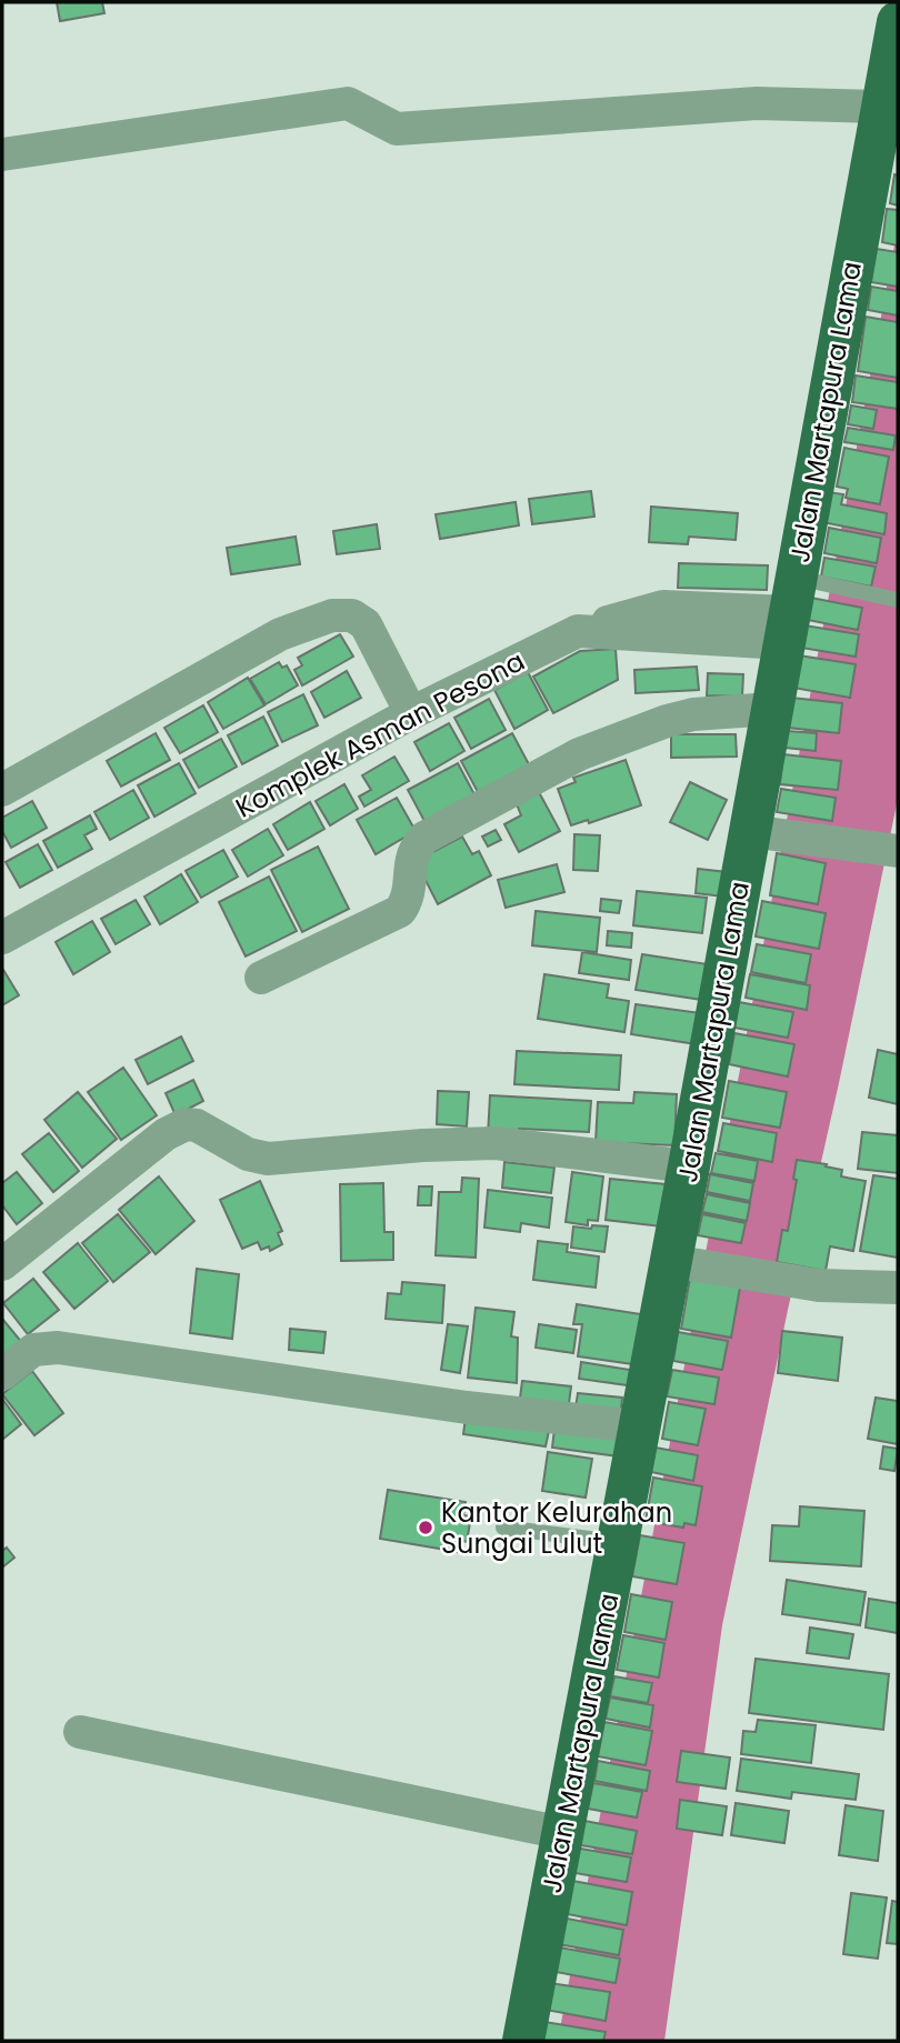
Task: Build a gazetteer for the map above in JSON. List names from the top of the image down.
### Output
{
  "streets": {
    "main road": ["Jalan Martapura Lama"],
    "street": ["Komplek Asman Pesona"]
  },
  "crossings": [
    ["Jalan Martapura Lama", "Komplek Asman Pesona"]
  ],
  "places": ["Kantor Kelurahan Sungai Lulut"]
}
